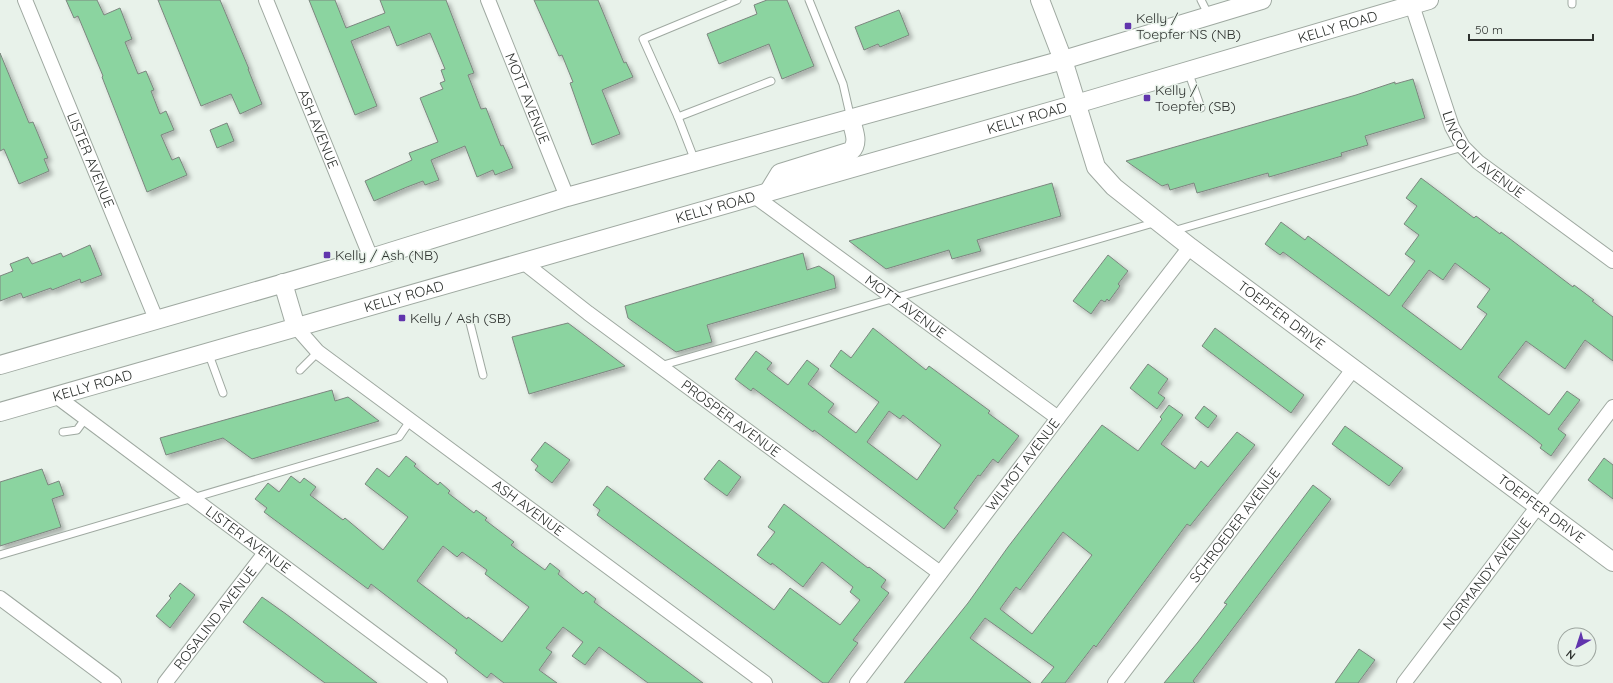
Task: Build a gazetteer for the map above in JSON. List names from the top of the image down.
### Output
{
  "streets": {
    "street": [
      "KELLY ROAD",
      "MOTT AVENUE",
      "ASH AVENUE",
      "LINCOLN AVENUE",
      "LISTER AVENUE",
      "TOEPFER DRIVE",
      "PROSPER AVENUE",
      "WILMOT AVENUE",
      "SCHROEDER AVENUE",
      "NORMANDY AVENUE",
      "ROSALIND AVENUE"
    ]
  },
  "crossings": [
    ["KELLY ROAD", "MOTT AVENUE"],
    ["KELLY ROAD", "ASH AVENUE"],
    ["KELLY ROAD", "LINCOLN AVENUE"],
    ["KELLY ROAD", "LISTER AVENUE"],
    ["KELLY ROAD", "TOEPFER DRIVE"],
    ["KELLY ROAD", "PROSPER AVENUE"],
    ["MOTT AVENUE", "WILMOT AVENUE"],
    ["LISTER AVENUE", "ROSALIND AVENUE"],
    ["TOEPFER DRIVE", "WILMOT AVENUE"],
    ["TOEPFER DRIVE", "SCHROEDER AVENUE"],
    ["TOEPFER DRIVE", "NORMANDY AVENUE"],
    ["PROSPER AVENUE", "WILMOT AVENUE"]
  ],
  "places": {
    "transit": [
      "Kelly / Toepfer NS (NB)",
      "Kelly / Toepfer (SB)",
      "Kelly / Ash (NB)",
      "Kelly / Ash (SB)"
    ]
  },
  "scale_bar": "50 m",
  "north": "bottom left"
}
